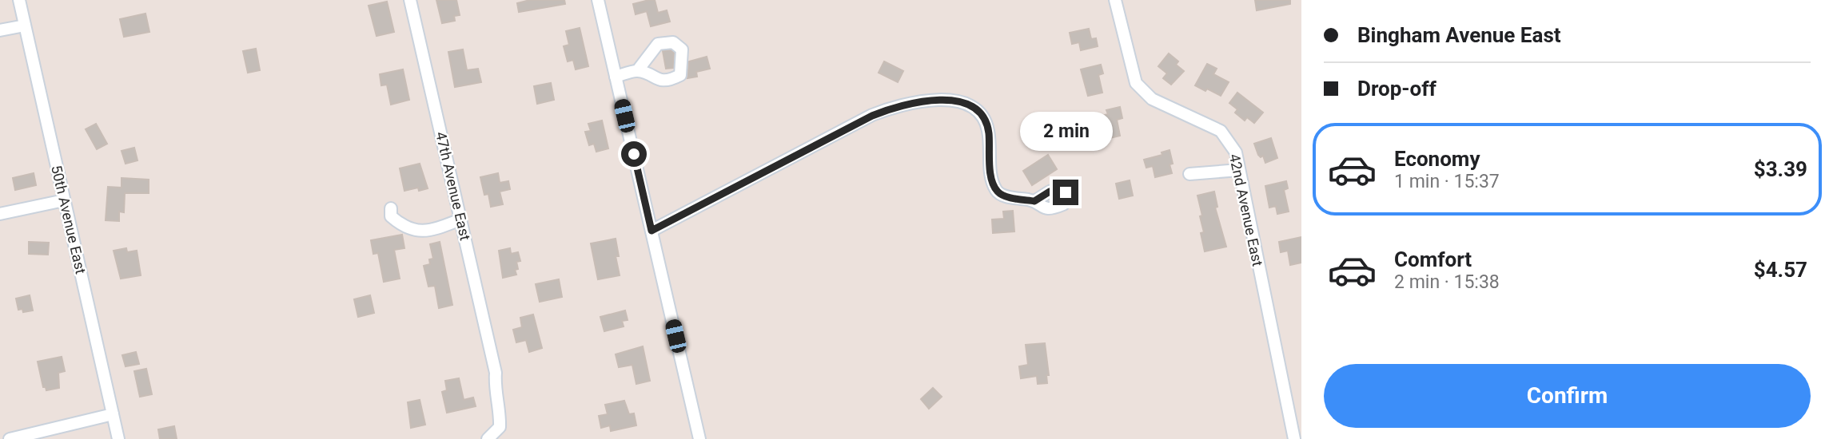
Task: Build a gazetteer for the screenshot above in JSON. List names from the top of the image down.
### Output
{
  "streets": {
    "street": ["47th Avenue East", "42nd Avenue East", "50th Avenue East"]
  },
  "page": {
    "banner": ["Bingham Avenue East", "Drop-off"],
    "bubble": "2 min",
    "list": [
      {
        "name": "Economy",
        "note": "1 min · 15:37",
        "value": "$3.39"
      },
      {
        "name": "Comfort",
        "note": "2 min · 15:38",
        "value": "$4.57"
      }
    ],
    "buttons": "Confirm"
  }
}
